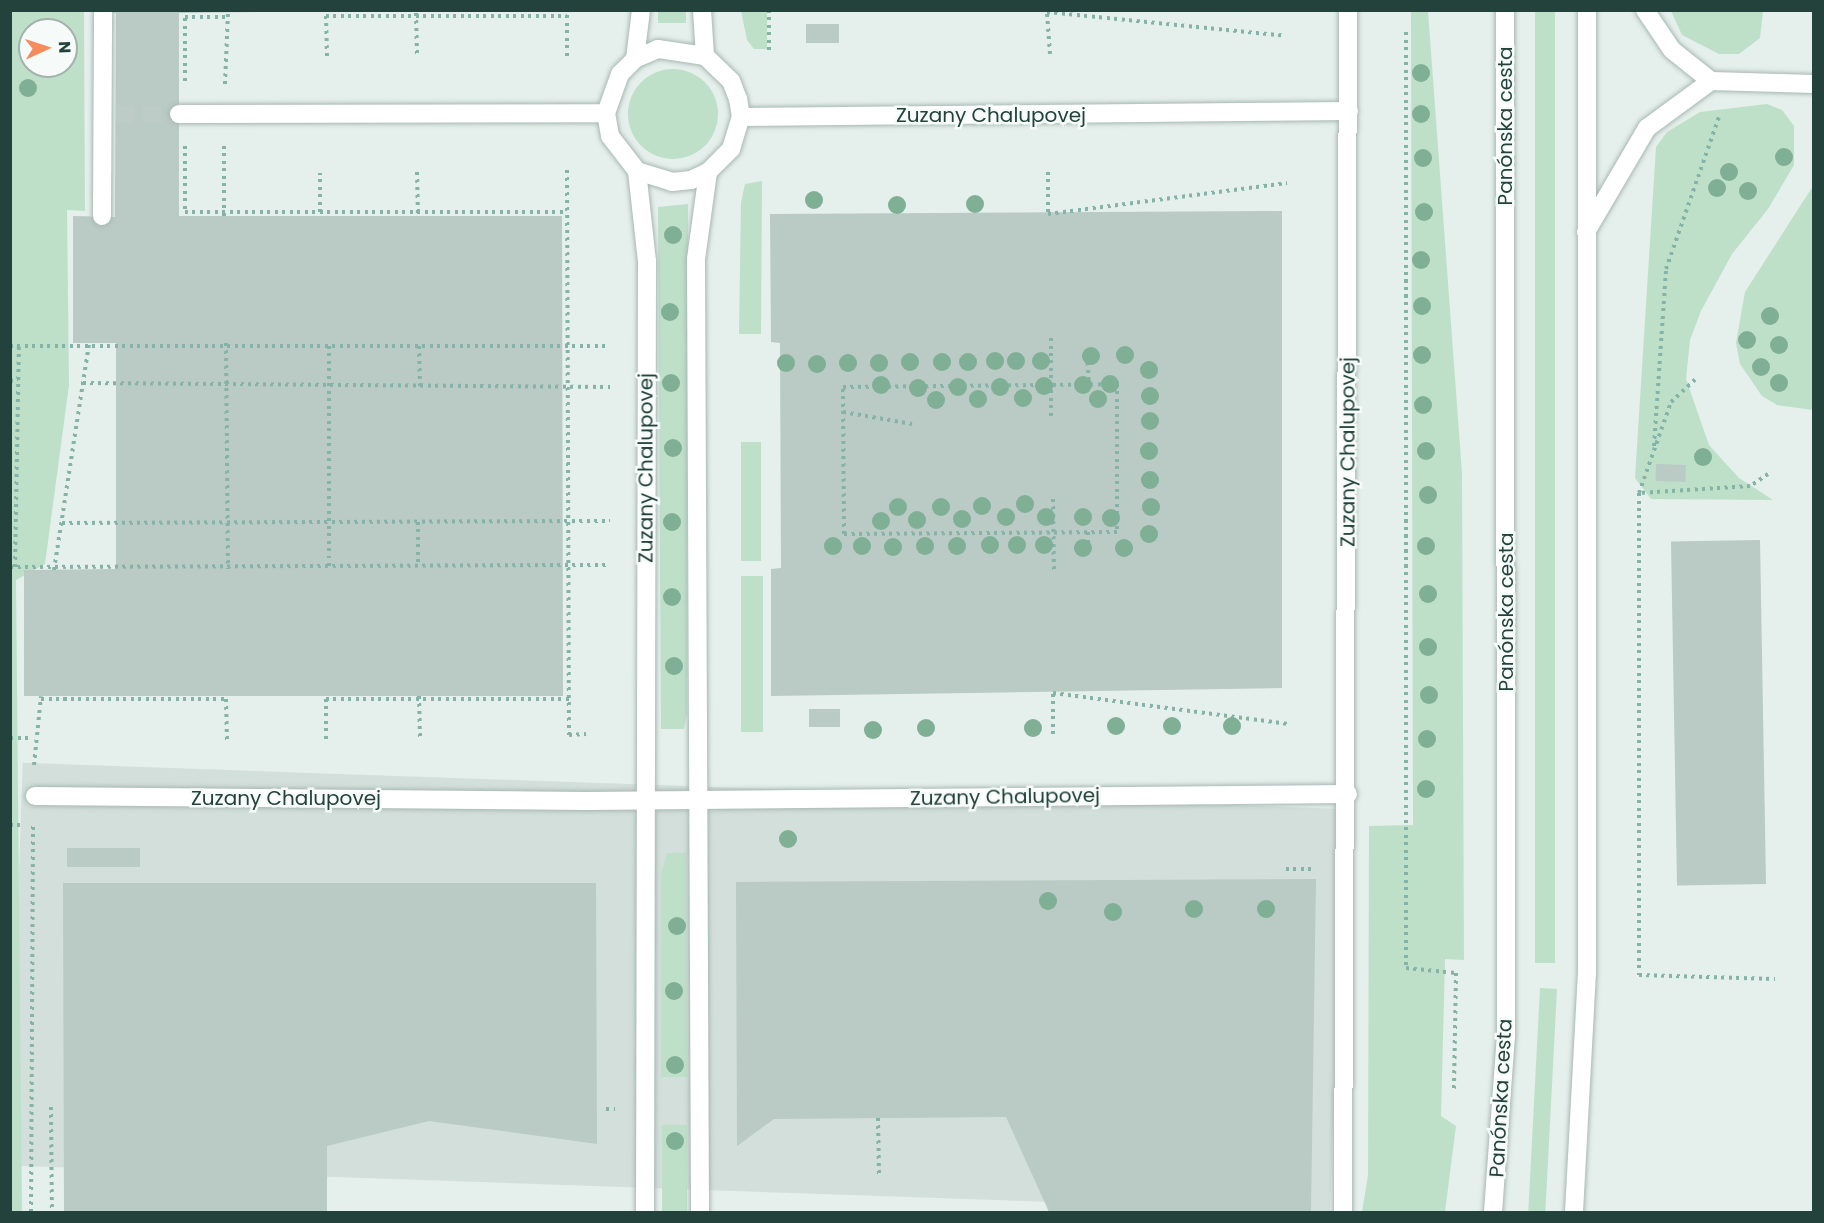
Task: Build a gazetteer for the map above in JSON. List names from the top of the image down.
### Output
{
  "streets": {
    "street": ["Zuzany Chalupovej", "Panónska cesta"]
  },
  "north": "right"
}
